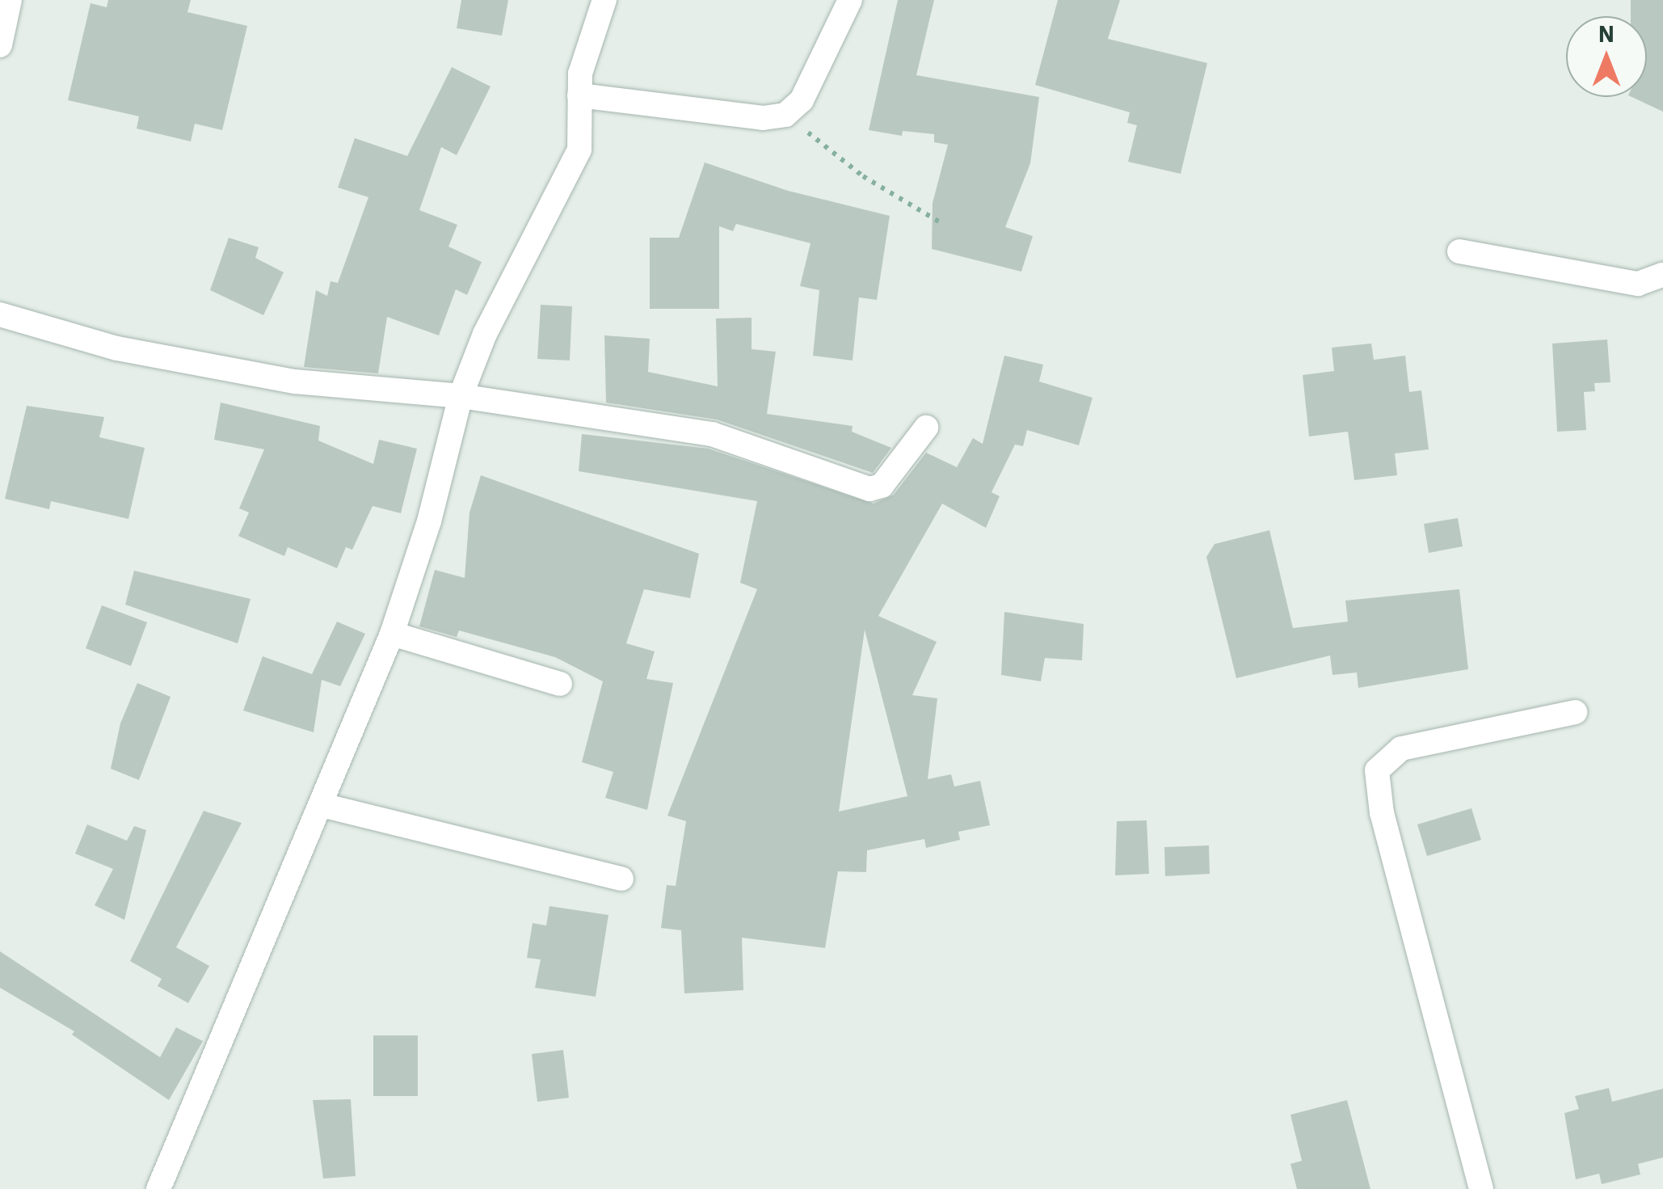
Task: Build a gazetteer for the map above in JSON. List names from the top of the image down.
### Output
{
  "north": "top"
}
